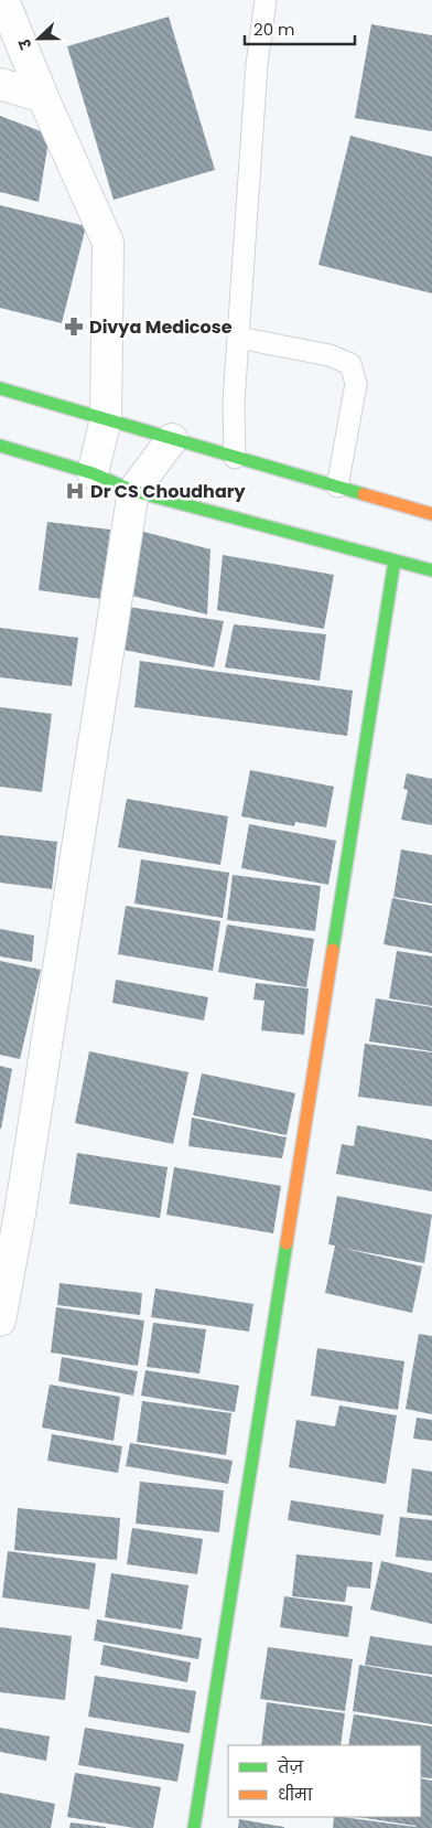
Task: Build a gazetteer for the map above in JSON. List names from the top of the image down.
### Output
{
  "places": {
    "pharmacy": ["Divya Medicose"],
    "hospital": ["Dr CS Choudhary"]
  },
  "legend": ["तेज़", "धीमा"],
  "scale_bar": "20 m",
  "north": "left"
}
